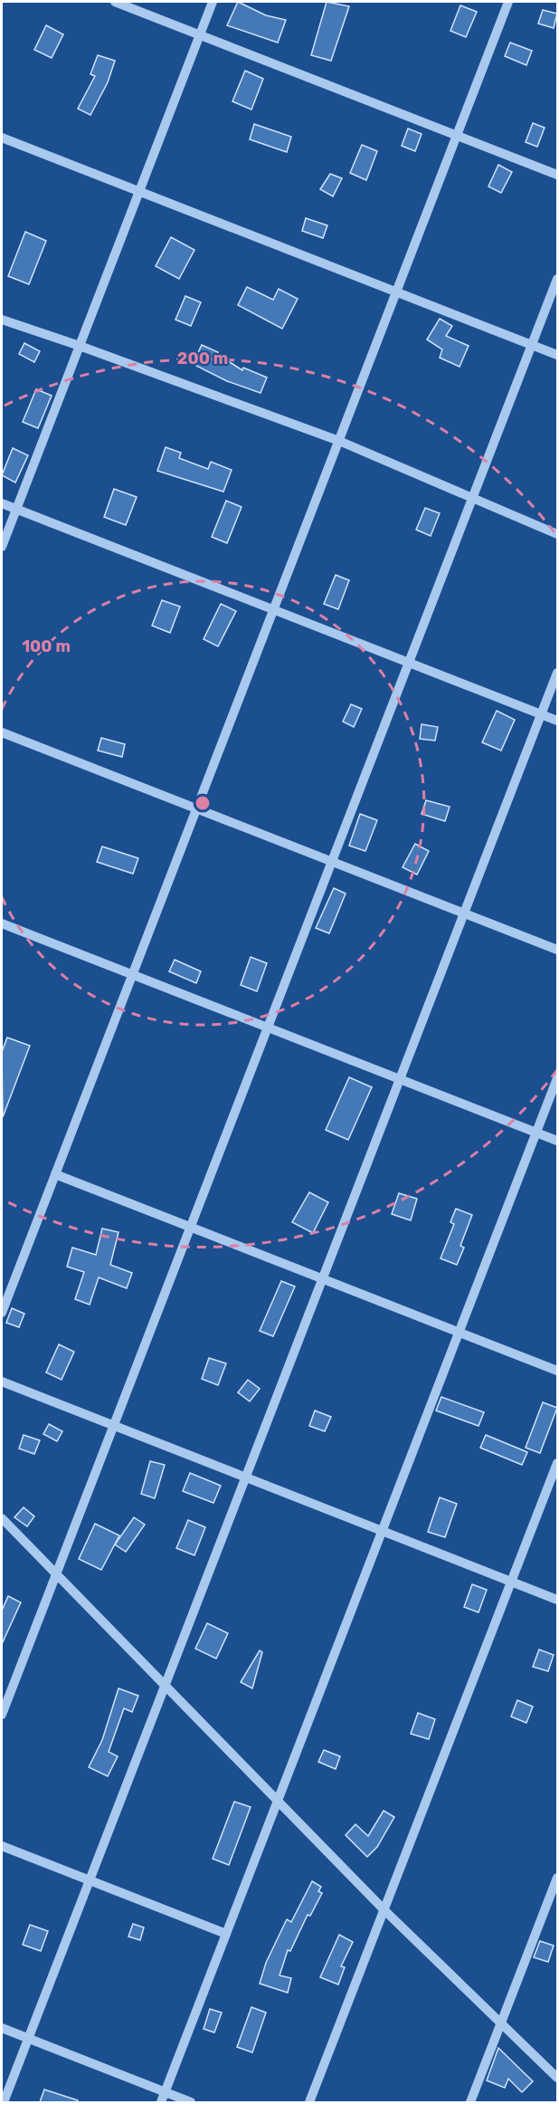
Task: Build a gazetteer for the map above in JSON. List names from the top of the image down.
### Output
{
  "rings": ["200 m", "100 m"]
}
